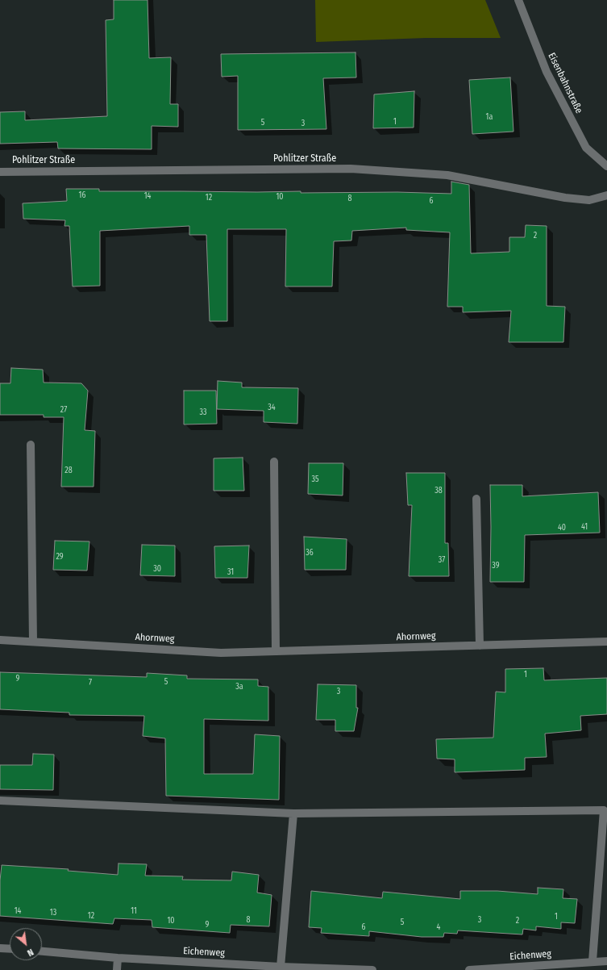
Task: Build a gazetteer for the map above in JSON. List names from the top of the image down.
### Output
{
  "streets": {
    "street": [
      "Eisenbahnstraße",
      "Pohlitzer Straße",
      "Ahornweg",
      "Eichenweg"
    ]
  },
  "house_numbers": [
    "1a",
    "1",
    "5",
    "3",
    "16",
    "14",
    "10",
    "12",
    "8",
    "6",
    "2",
    "34",
    "27",
    "33",
    "28",
    "35",
    "38",
    "41",
    "40",
    "36",
    "29",
    "37",
    "39",
    "30",
    "31",
    "1",
    "9",
    "5",
    "7",
    "3a",
    "3",
    "14",
    "11",
    "13",
    "12",
    "1",
    "8",
    "3",
    "10",
    "2",
    "5",
    "9",
    "6",
    "4"
  ],
  "north": "bottom right"
}
